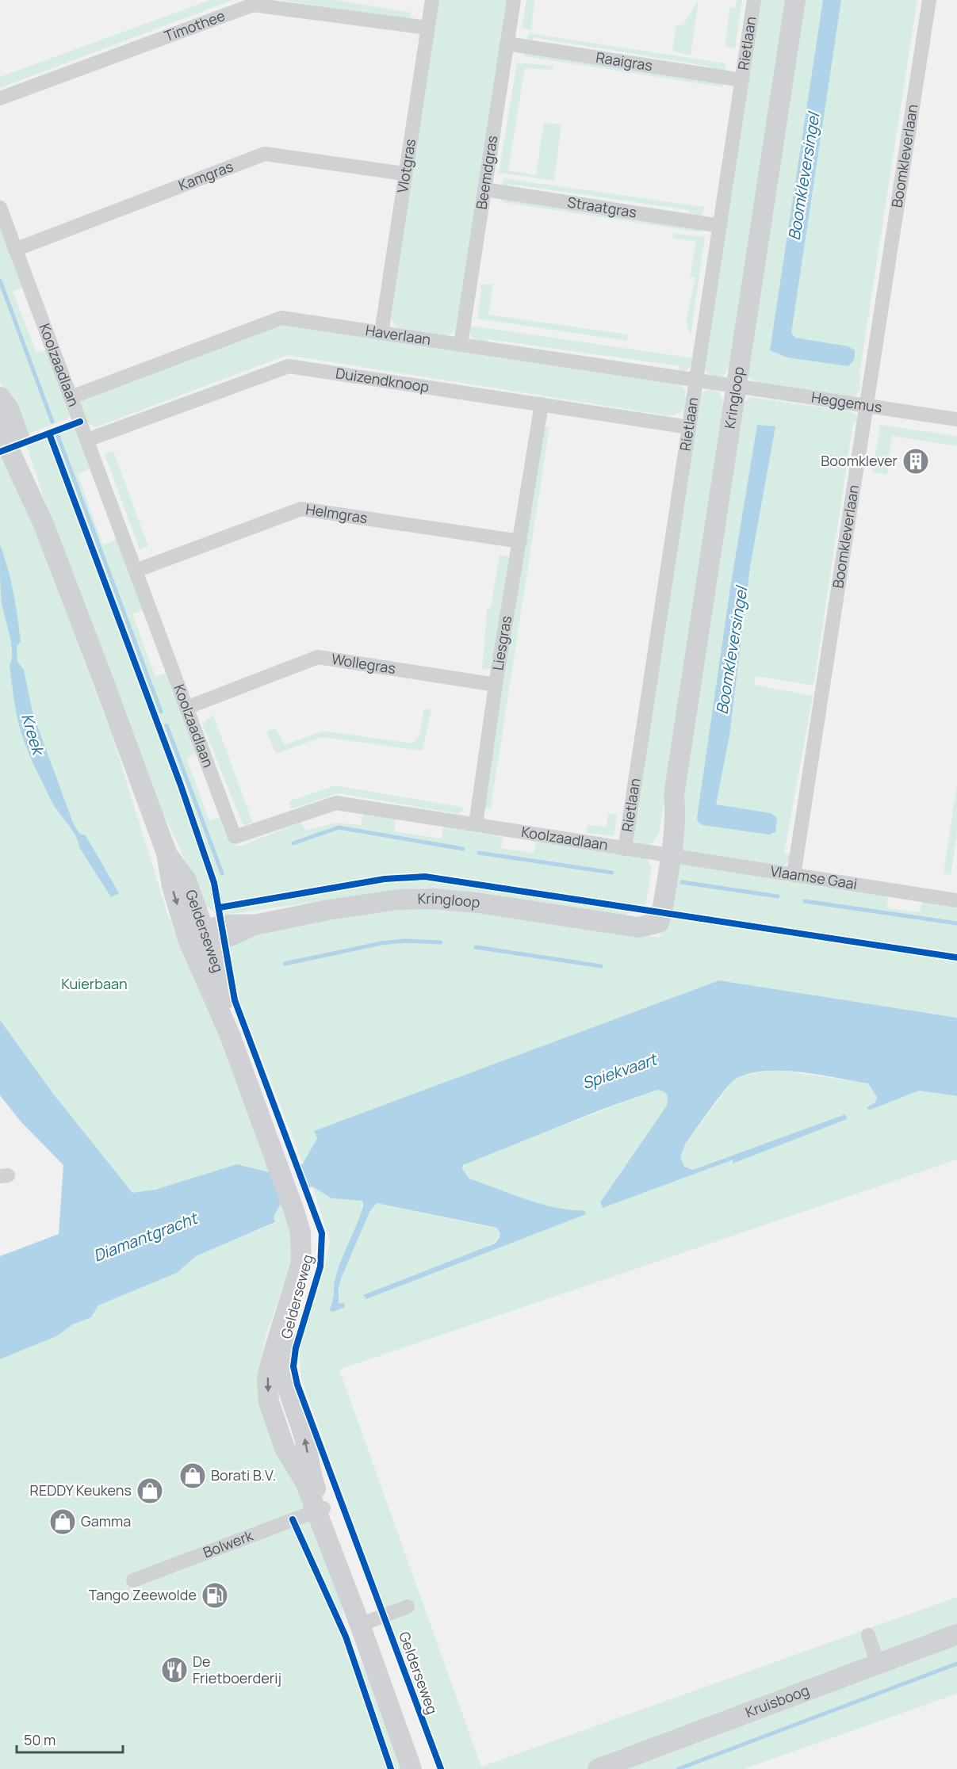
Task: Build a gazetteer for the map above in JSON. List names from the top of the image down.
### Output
{
  "streets": {
    "street": [
      "Timothee",
      "Rietlaan",
      "Raaigras",
      "Boomkleverlaan",
      "Vlotgras",
      "Beemdgras",
      "Kamgras",
      "Straatgras",
      "Haverlaan",
      "Koolzaadlaan",
      "Duizendknoop",
      "Kringloop",
      "Heggemus",
      "Helmgras",
      "Liesgras",
      "Wollegras",
      "Vlaamse Gaai",
      "Gelderseweg",
      "Bolwerk",
      "Kruisboog"
    ]
  },
  "crossings": [
    ["Timothee", "Vlotgras"],
    ["Rietlaan", "Raaigras"],
    ["Rietlaan", "Straatgras"],
    ["Rietlaan", "Haverlaan"],
    ["Rietlaan", "Koolzaadlaan"],
    ["Rietlaan", "Duizendknoop"],
    ["Raaigras", "Beemdgras"],
    ["Boomkleverlaan", "Heggemus"],
    ["Boomkleverlaan", "Vlaamse Gaai"],
    ["Vlotgras", "Kamgras"],
    ["Vlotgras", "Haverlaan"],
    ["Beemdgras", "Straatgras"],
    ["Beemdgras", "Haverlaan"],
    ["Kamgras", "Koolzaadlaan"],
    ["Haverlaan", "Koolzaadlaan"],
    ["Haverlaan", "Kringloop"],
    ["Haverlaan", "Heggemus"],
    ["Koolzaadlaan", "Duizendknoop"],
    ["Koolzaadlaan", "Kringloop"],
    ["Koolzaadlaan", "Helmgras"],
    ["Koolzaadlaan", "Liesgras"],
    ["Koolzaadlaan", "Wollegras"],
    ["Koolzaadlaan", "Vlaamse Gaai"],
    ["Duizendknoop", "Liesgras"],
    ["Kringloop", "Heggemus"],
    ["Kringloop", "Vlaamse Gaai"],
    ["Kringloop", "Gelderseweg"],
    ["Helmgras", "Liesgras"],
    ["Liesgras", "Wollegras"],
    ["Gelderseweg", "Bolwerk"]
  ],
  "water": [
    "Boomkleversingel",
    "Kreek",
    "Spiekvaart",
    "Diamantgracht"
  ],
  "parks": ["Kuierbaan"],
  "places": {
    "building": ["Boomklever"],
    "shop": ["Borati B.V.", "REDDY Keukens", "Gamma"],
    "fuel station": ["Tango Zeewolde"],
    "restaurant": ["De Frietboerderij"]
  },
  "scale_bar": "50 m"
}
